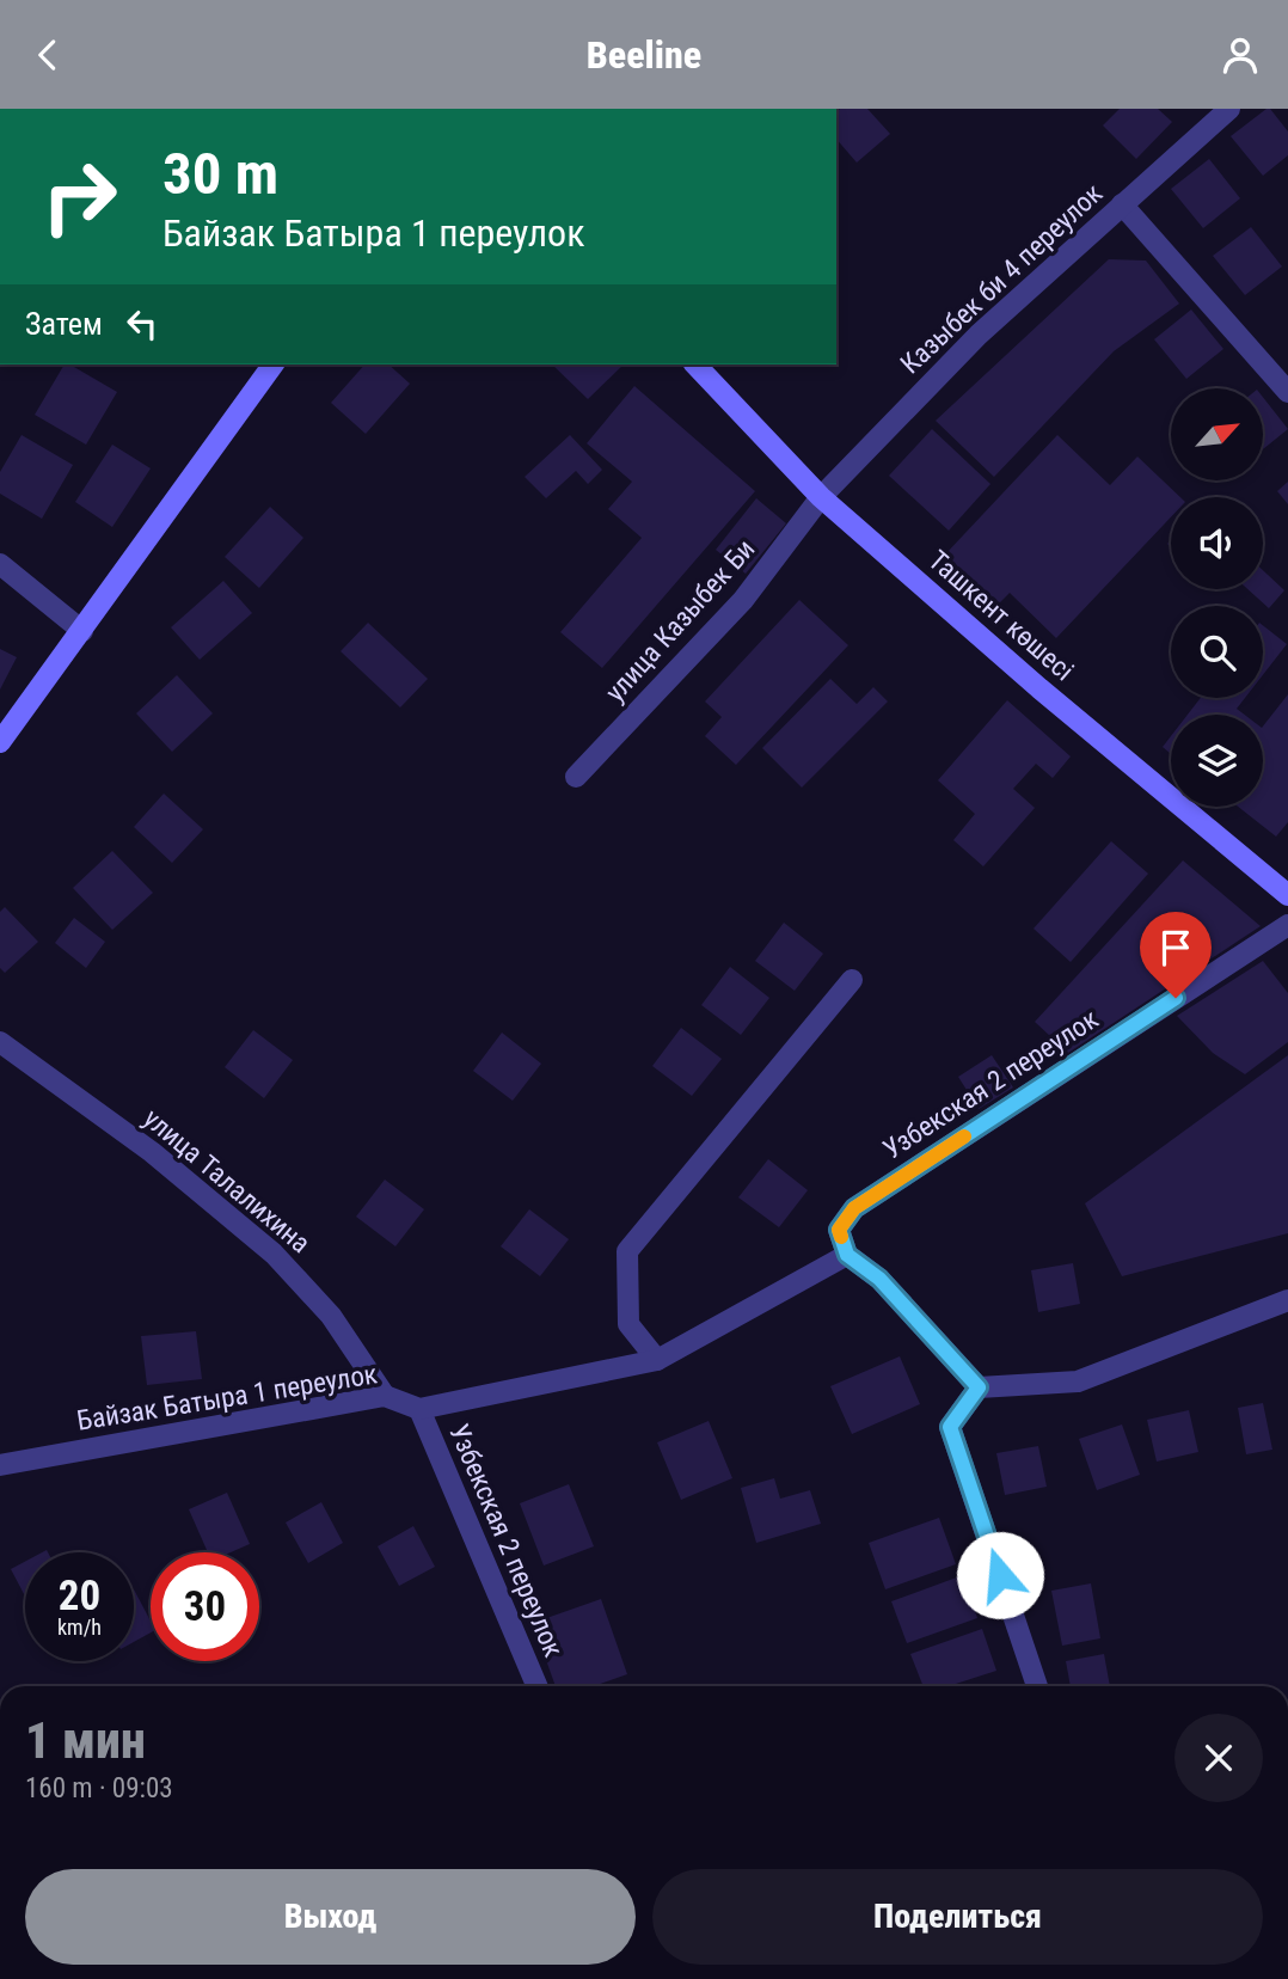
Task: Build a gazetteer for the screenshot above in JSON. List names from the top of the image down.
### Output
{
  "streets": {
    "main road": ["Ташкент көшесі"],
    "street": [
      "Казыбек би 4 переулок",
      "улица Казыбек Би",
      "Узбекская 2 переулок",
      "улица Талалихина",
      "Байзак Батыра 1 переулок"
    ]
  },
  "crossings": [
    ["Казыбек би 4 переулок", "Ташкент көшесі"],
    ["Казыбек би 4 переулок", "улица Казыбек Би"],
    ["Ташкент көшесі", "улица Казыбек Би"],
    ["Узбекская 2 переулок", "Байзак Батыра 1 переулок"],
    ["улица Талалихина", "Байзак Батыра 1 переулок"]
  ],
  "north": "top right",
  "page": {
    "header": "Beeline",
    "turn": ["30 m", "Байзак Батыра 1 переулок"],
    "then": "Затем",
    "speed": "20 km/h",
    "limit": "30",
    "heading": ["1 мин", "160 m · 09:03"],
    "buttons": ["Выход", "Поделиться"]
  }
}
